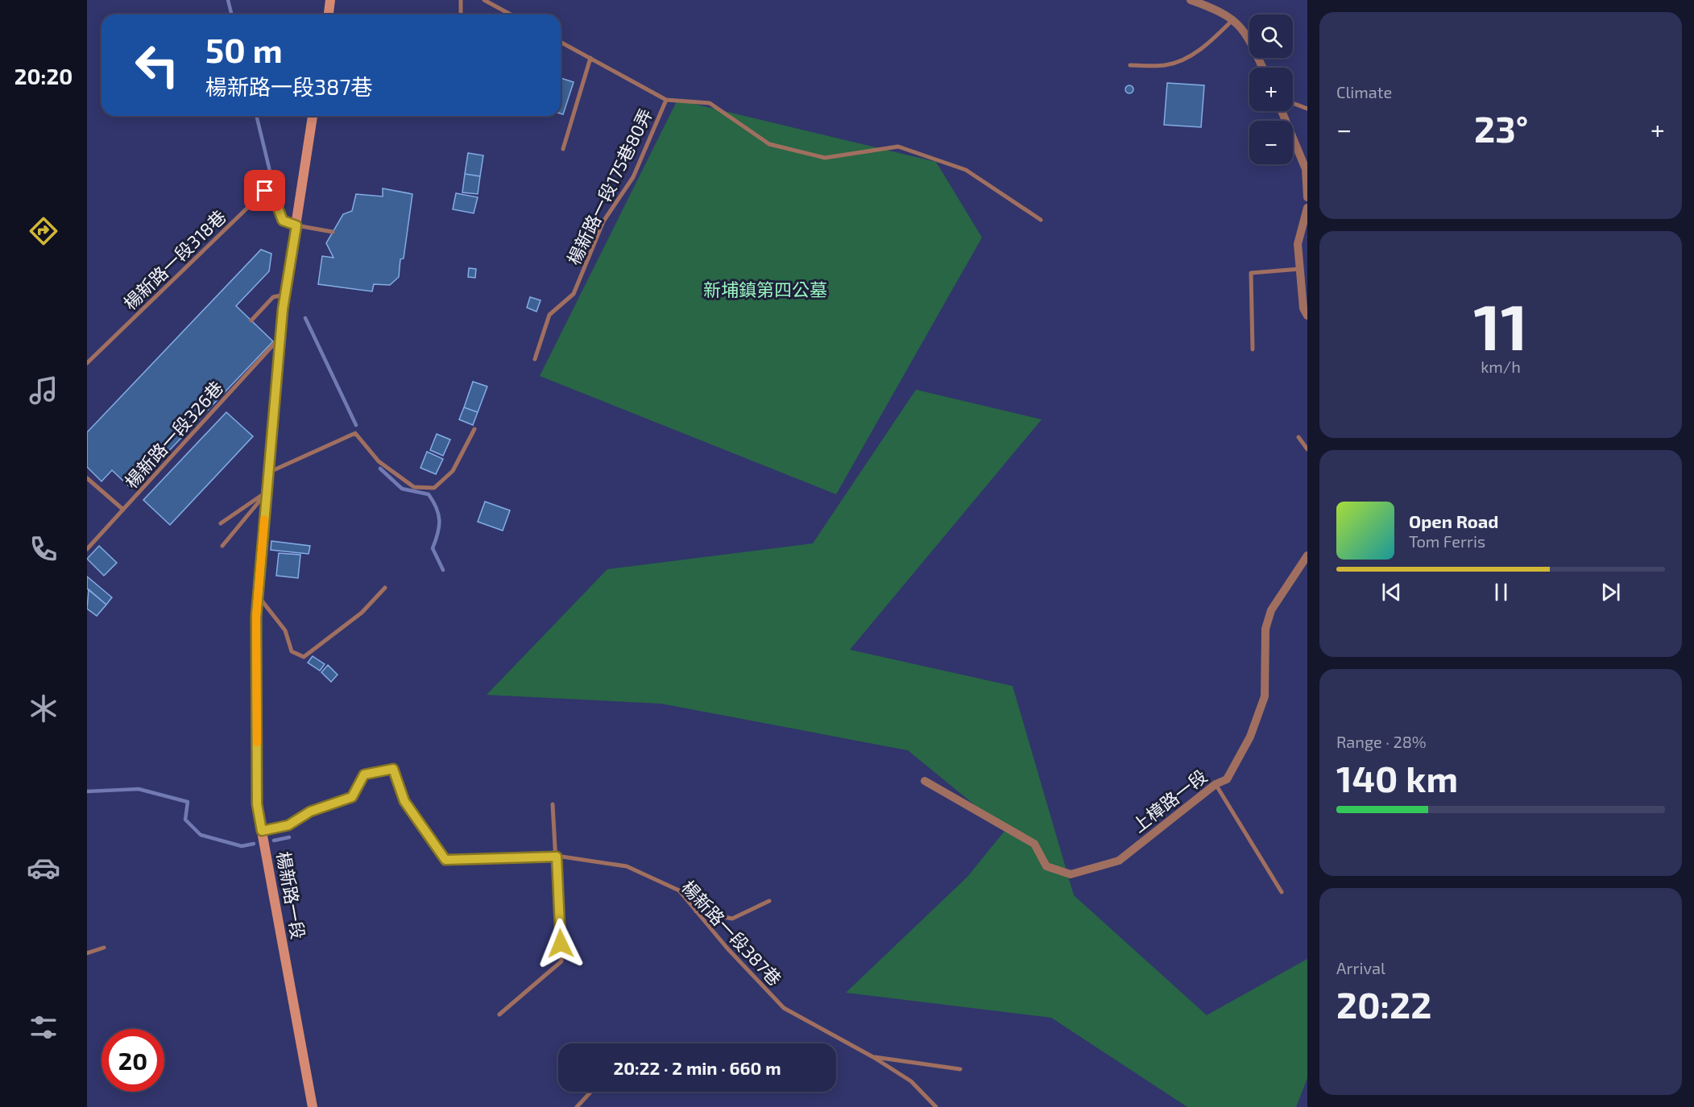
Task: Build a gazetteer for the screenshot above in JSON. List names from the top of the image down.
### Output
{
  "streets": {
    "main road": ["楊新路一段"],
    "street": ["上樟路一段"],
    "lane": [
      "楊新路一段175巷80弄",
      "楊新路一段318巷",
      "楊新路一段326巷",
      "楊新路一段387巷"
    ]
  },
  "crossings": [
    ["楊新路一段318巷", "楊新路一段"],
    ["楊新路一段326巷", "楊新路一段"],
    ["楊新路一段", "楊新路一段387巷"]
  ],
  "parks": ["新埔鎮第四公墓"],
  "page": {
    "tabs": "20:20",
    "tile": [
      "Climate",
      ["11", "km/h"],
      ["Range · 28%", "140 km"],
      ["Arrival", "20:22"]
    ],
    "map_buttons": ["+", "−"],
    "turn": ["50 m", "楊新路一段387巷"],
    "heat": ["−", "23°", "+"],
    "song": ["Open Road", "Tom Ferris"],
    "limit": "20",
    "trip": "20:22 · 2 min · 660 m"
  }
}
